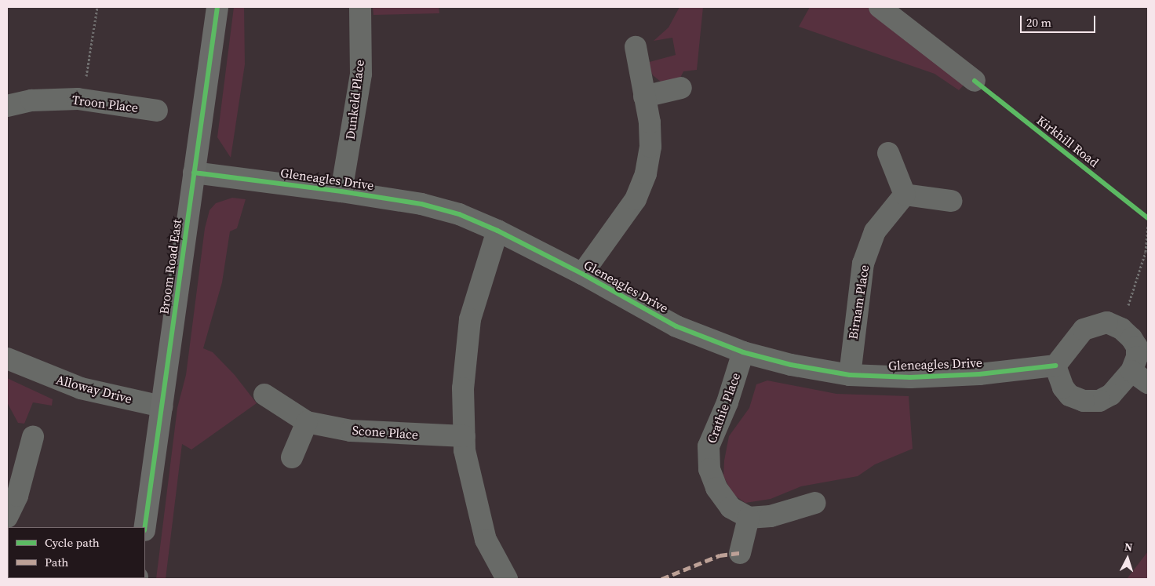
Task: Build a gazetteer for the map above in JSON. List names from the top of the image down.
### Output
{
  "streets": {
    "street": [
      "Dunkeld Place",
      "Troon Place",
      "Gleneagles Drive",
      "Broom Road East",
      "Birnam Place",
      "Alloway Drive",
      "Crathie Place",
      "Scone Place"
    ],
    "cycle path": ["Kirkhill Road"]
  },
  "crossings": [
    ["Dunkeld Place", "Gleneagles Drive"],
    ["Gleneagles Drive", "Broom Road East"],
    ["Gleneagles Drive", "Birnam Place"],
    ["Gleneagles Drive", "Crathie Place"],
    ["Broom Road East", "Alloway Drive"]
  ],
  "legend": ["Cycle path", "Path"],
  "scale_bar": "20 m",
  "north": "top"
}
